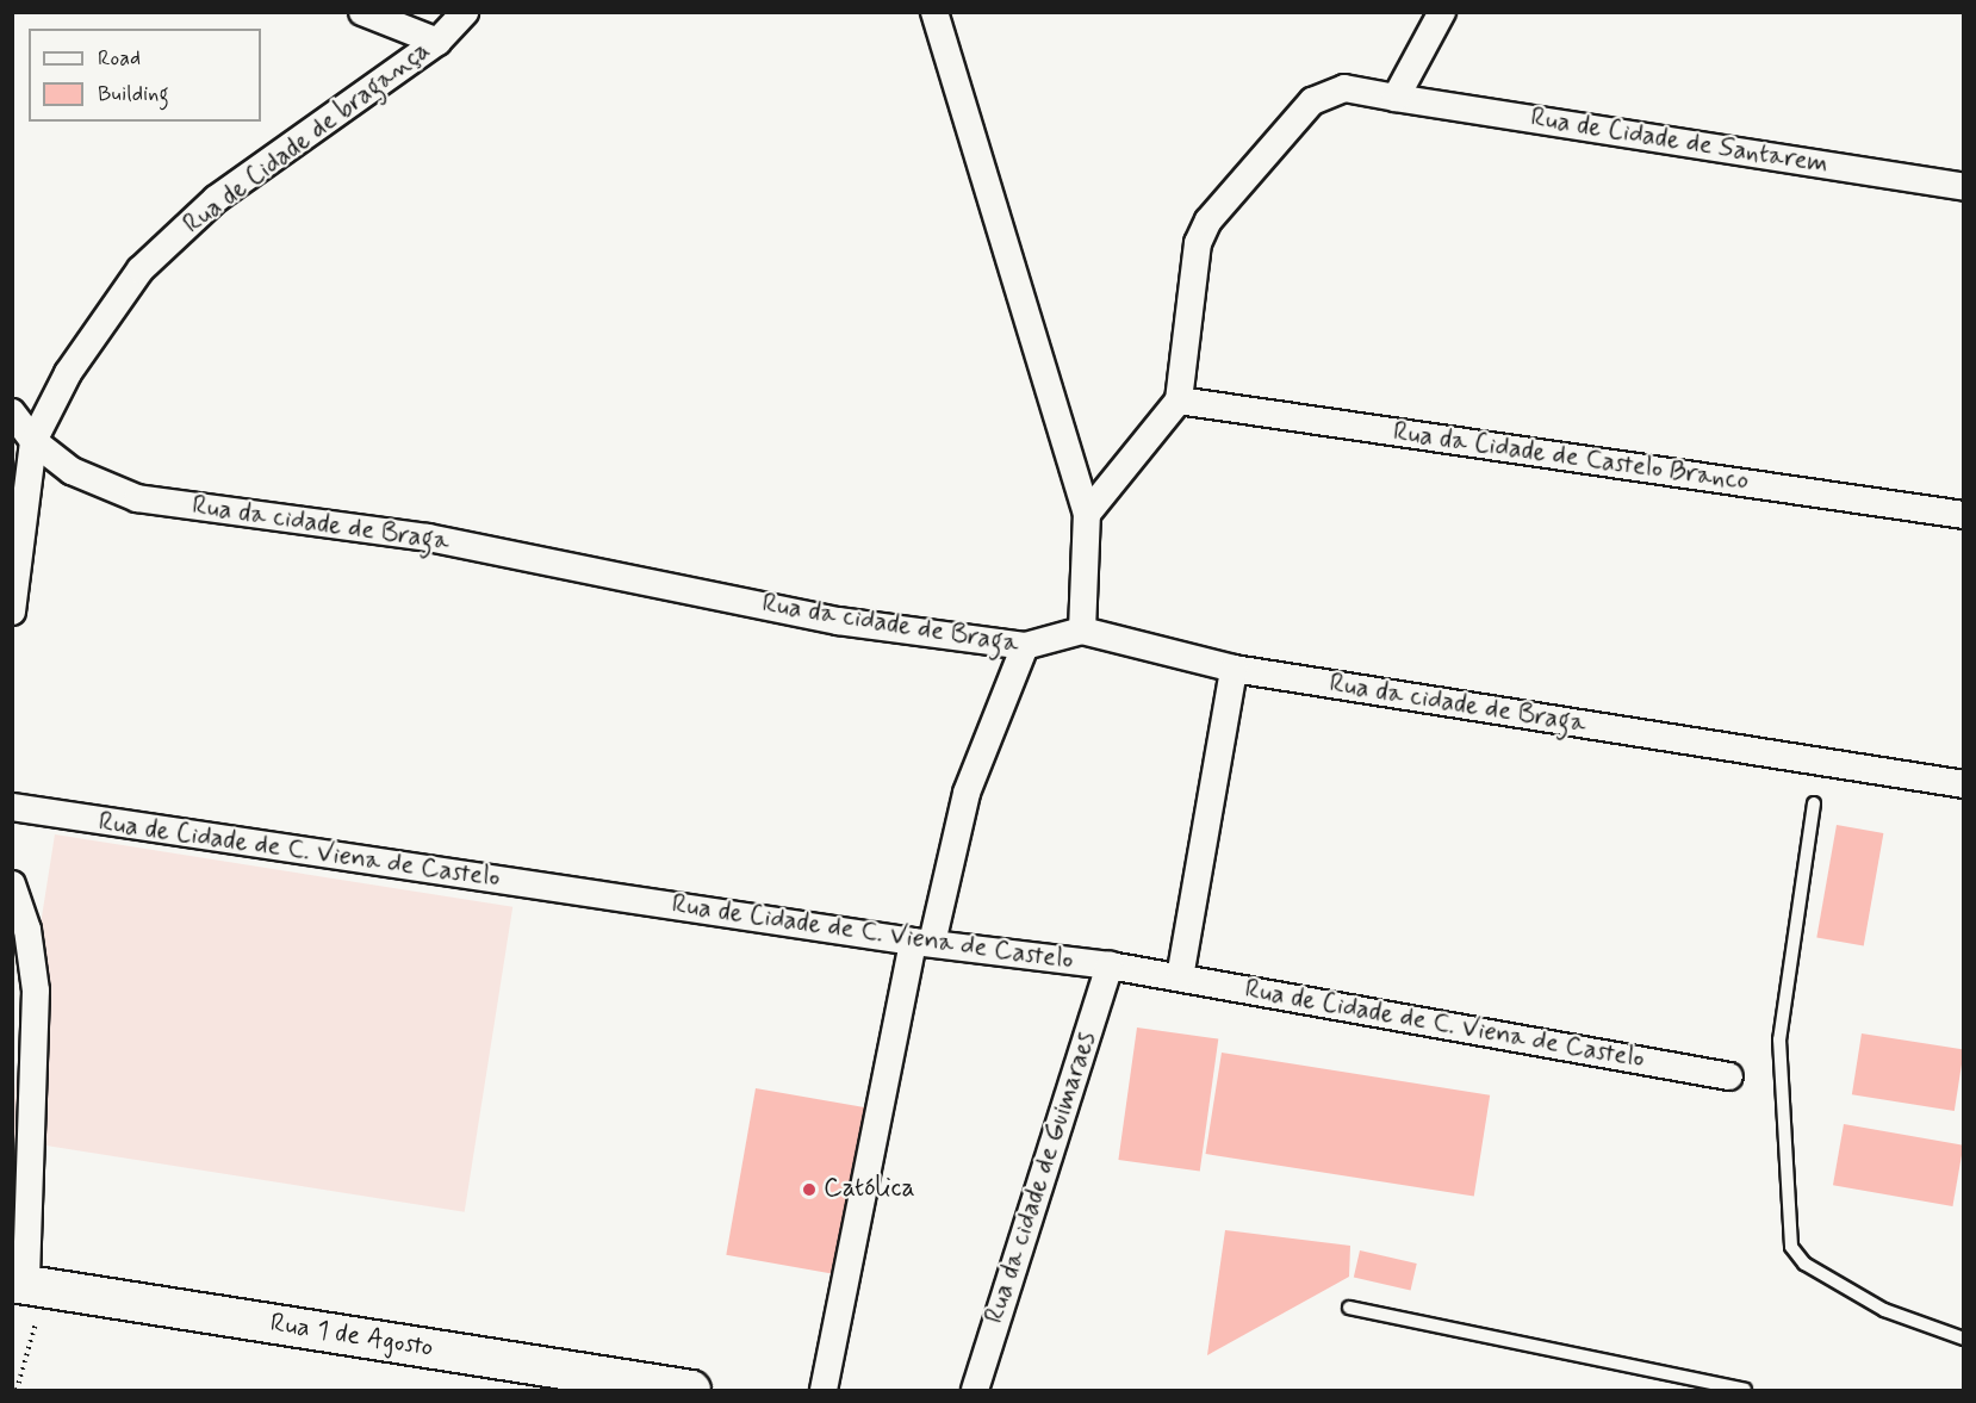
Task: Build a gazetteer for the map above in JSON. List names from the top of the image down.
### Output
{
  "streets": {
    "main road": ["Rua 1 de Agosto"],
    "street": [
      "Rua de Cidade de bragança",
      "Rua de Cidade de Santarem",
      "Rua da Cidade de Castelo Branco",
      "Rua da cidade de Braga",
      "Rua de Cidade de C. Viena de Castelo",
      "Rua da cidade de Guimaraes"
    ]
  },
  "crossings": [
    ["Rua de Cidade de bragança", "Rua da cidade de Braga"],
    ["Rua de Cidade de Santarem", "Rua da Cidade de Castelo Branco"],
    ["Rua de Cidade de C. Viena de Castelo", "Rua da cidade de Guimaraes"]
  ],
  "places": ["Católica"],
  "legend": ["Road", "Building"]
}
